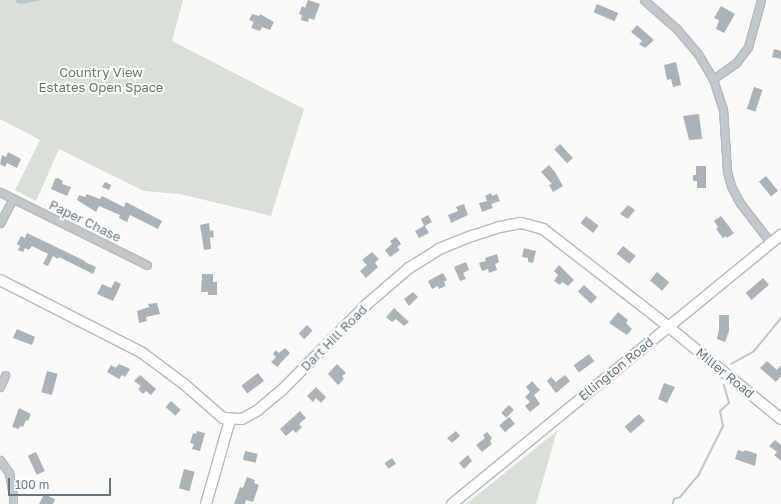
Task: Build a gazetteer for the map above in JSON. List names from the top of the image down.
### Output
{
  "streets": {
    "street": [
      "Paper Chase",
      "Dart Hill Road",
      "Ellington Road",
      "Miller Road"
    ]
  },
  "crossings": [
    ["Dart Hill Road", "Ellington Road"],
    ["Dart Hill Road", "Miller Road"],
    ["Ellington Road", "Miller Road"]
  ],
  "parks": ["Country View Estates Open Space"],
  "scale_bar": "100 m"
}
